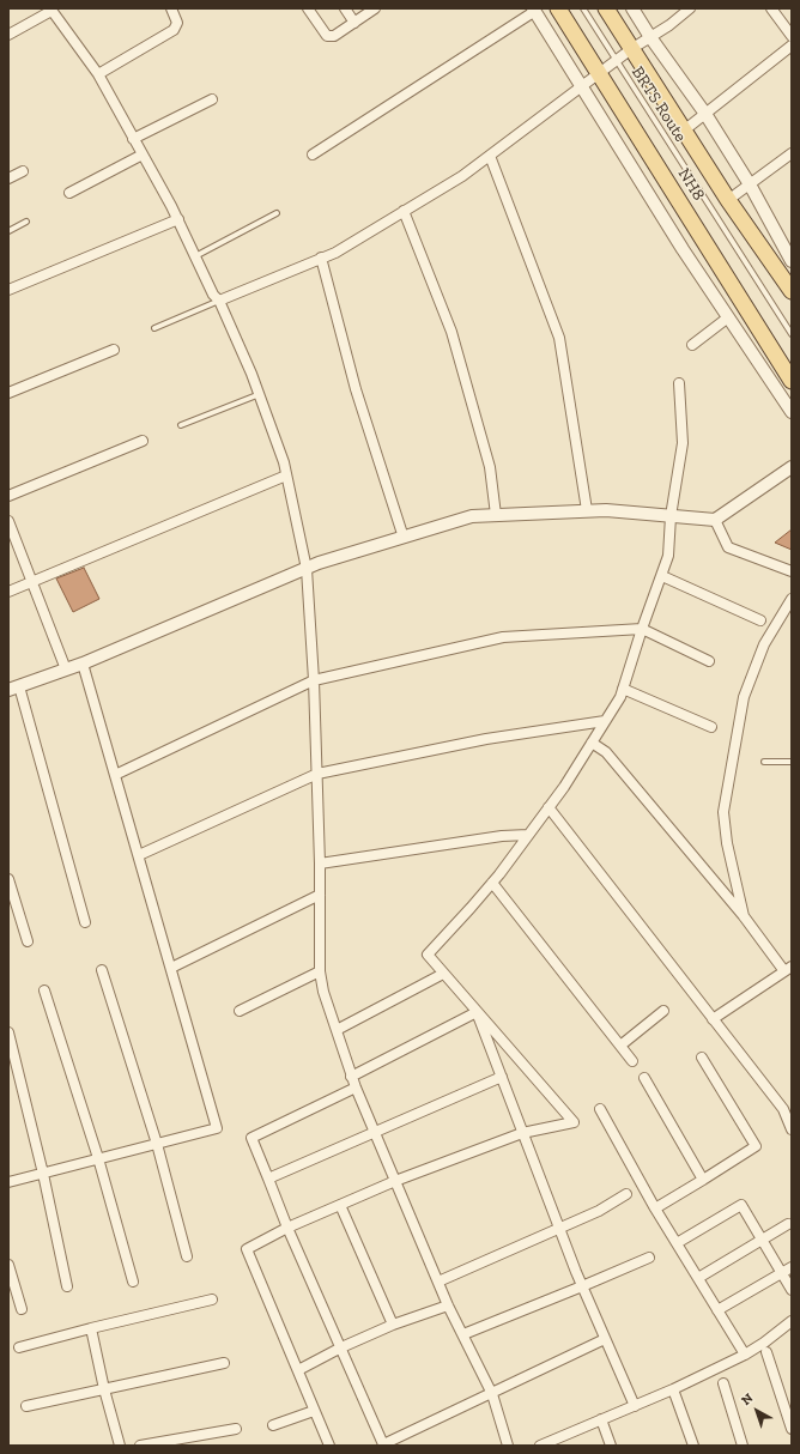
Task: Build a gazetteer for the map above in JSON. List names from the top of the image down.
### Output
{
  "streets": {
    "main road": ["NH8"],
    "lane": ["BRTS Route"]
  },
  "north": "top left"
}
